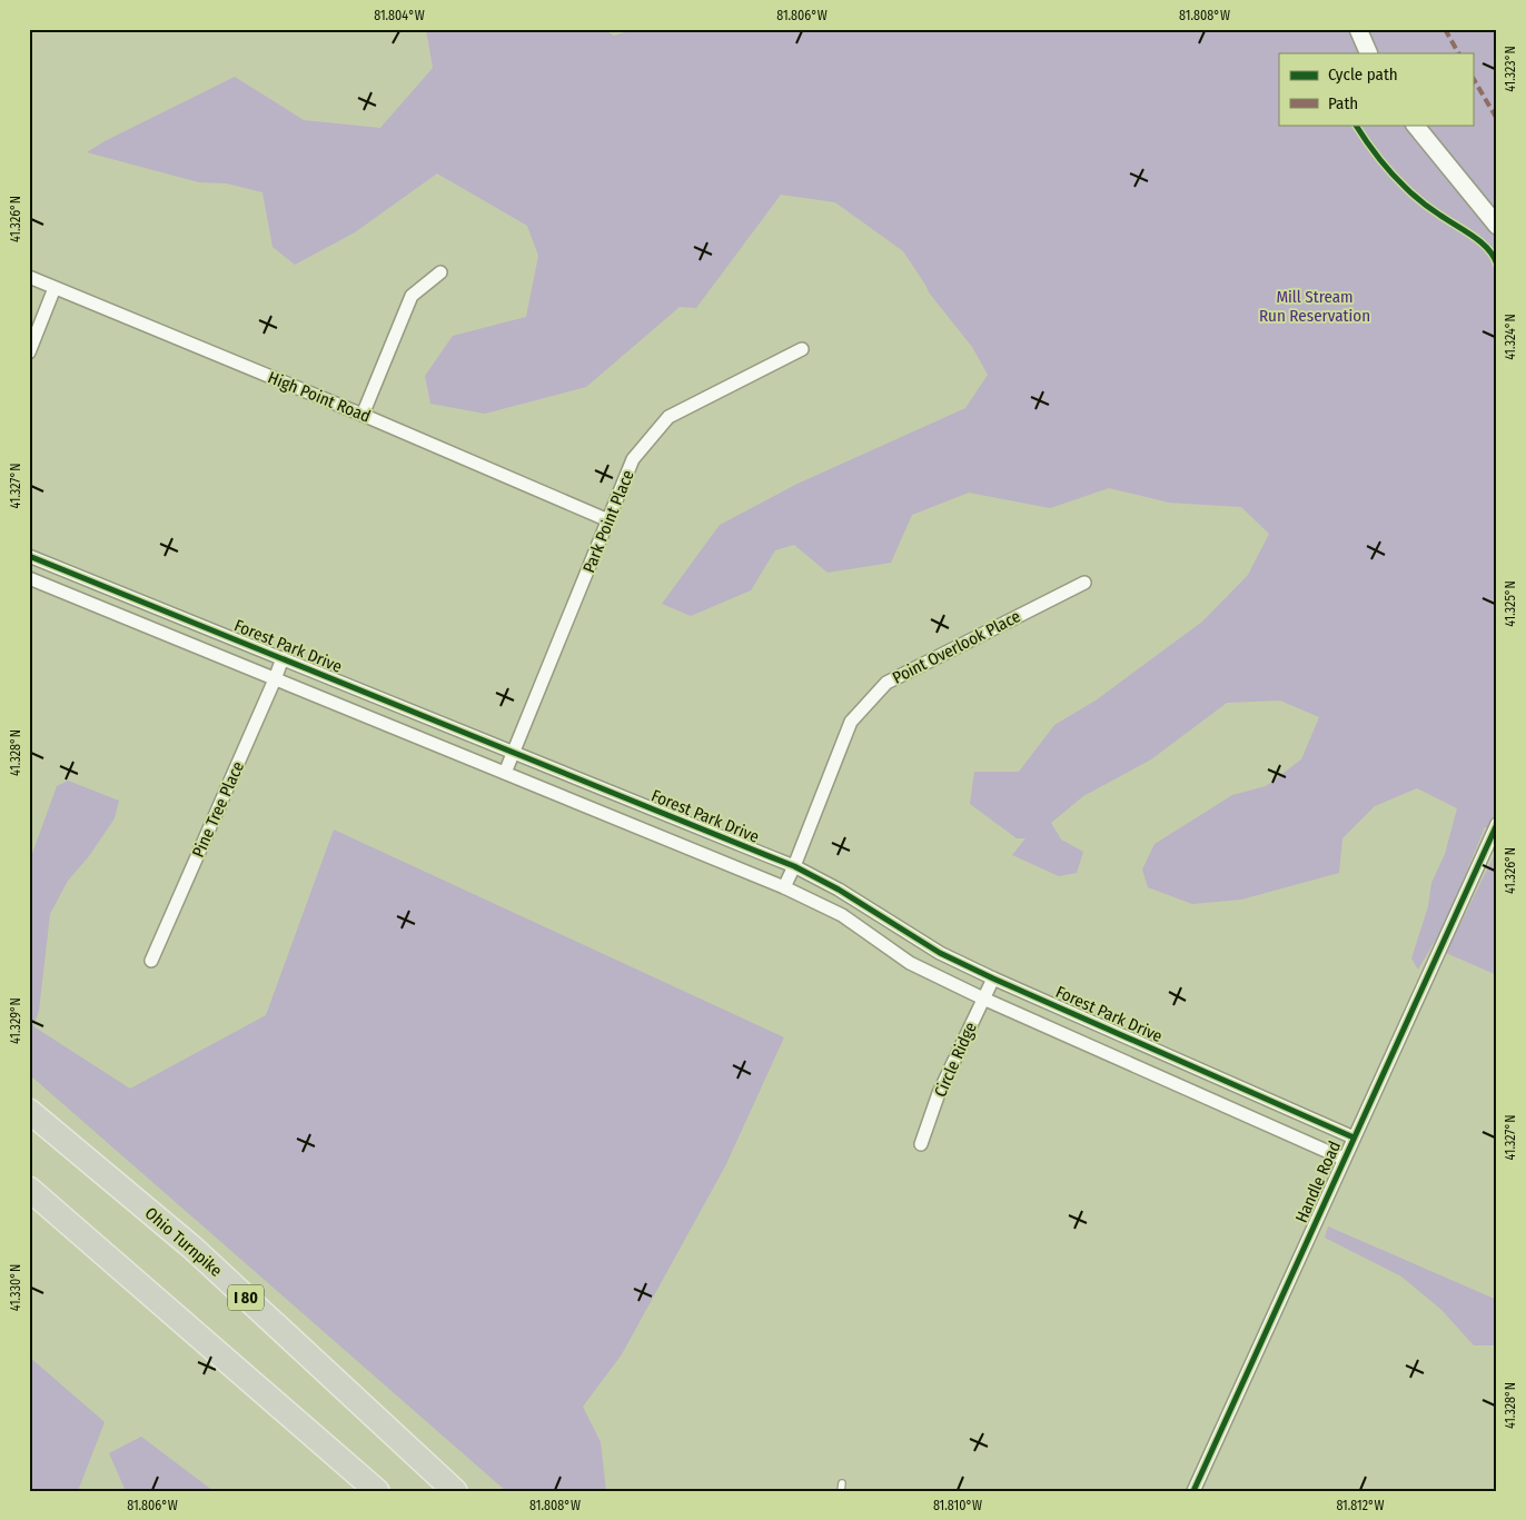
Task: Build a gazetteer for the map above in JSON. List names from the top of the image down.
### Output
{
  "streets": {
    "highway": ["Ohio Turnpike", "I 80"],
    "street": [
      "High Point Road",
      "Park Point Place",
      "Forest Park Drive",
      "Point Overlook Place",
      "Pine Tree Place",
      "Circle Ridge",
      "Handle Road"
    ]
  },
  "crossings": [
    ["High Point Road", "Park Point Place"],
    ["Park Point Place", "Forest Park Drive"],
    ["Forest Park Drive", "Point Overlook Place"],
    ["Forest Park Drive", "Pine Tree Place"],
    ["Forest Park Drive", "Circle Ridge"],
    ["Forest Park Drive", "Handle Road"]
  ],
  "parks": ["Mill Stream Run Reservation"],
  "legend": ["Cycle path", "Path"],
  "coordinates": [
    "81.804°W",
    "81.806°W",
    "81.808°W",
    "41.323°N",
    "41.326°N",
    "41.324°N",
    "41.327°N",
    "41.325°N",
    "41.328°N",
    "41.329°N",
    "41.330°N",
    "81.810°W",
    "81.812°W"
  ]
}
